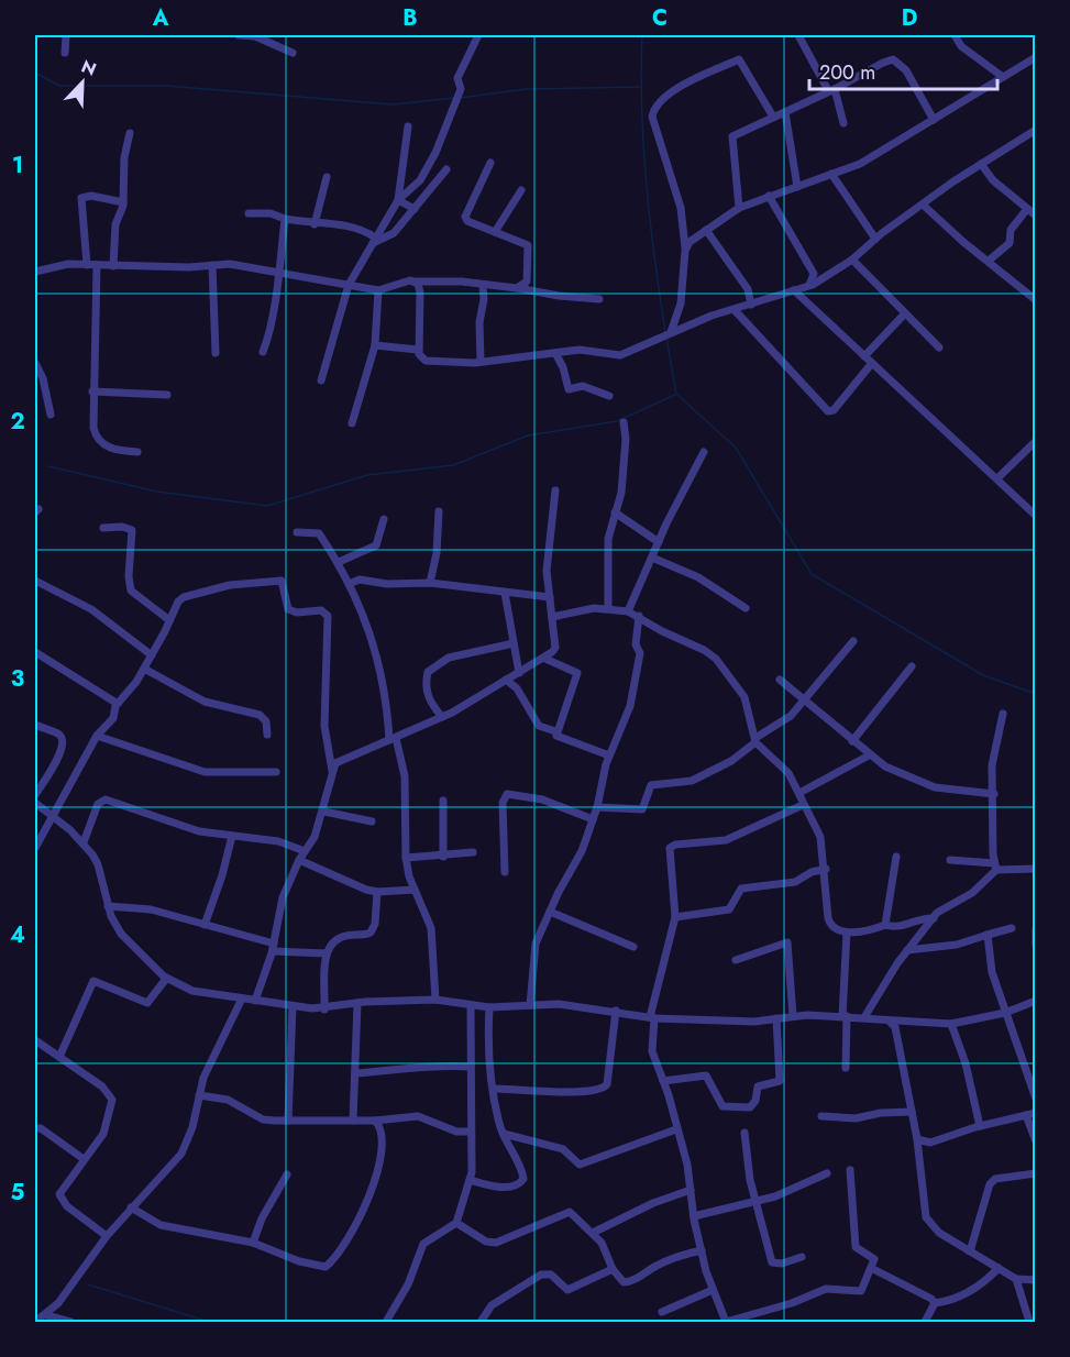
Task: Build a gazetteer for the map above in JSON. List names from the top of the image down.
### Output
{
  "scale_bar": "200 m",
  "north": "top right",
  "grid": {
    "columns": [
      "A",
      "B",
      "C",
      "D"
    ],
    "rows": [
      "1",
      "2",
      "3",
      "4",
      "5"
    ]
  }
}
